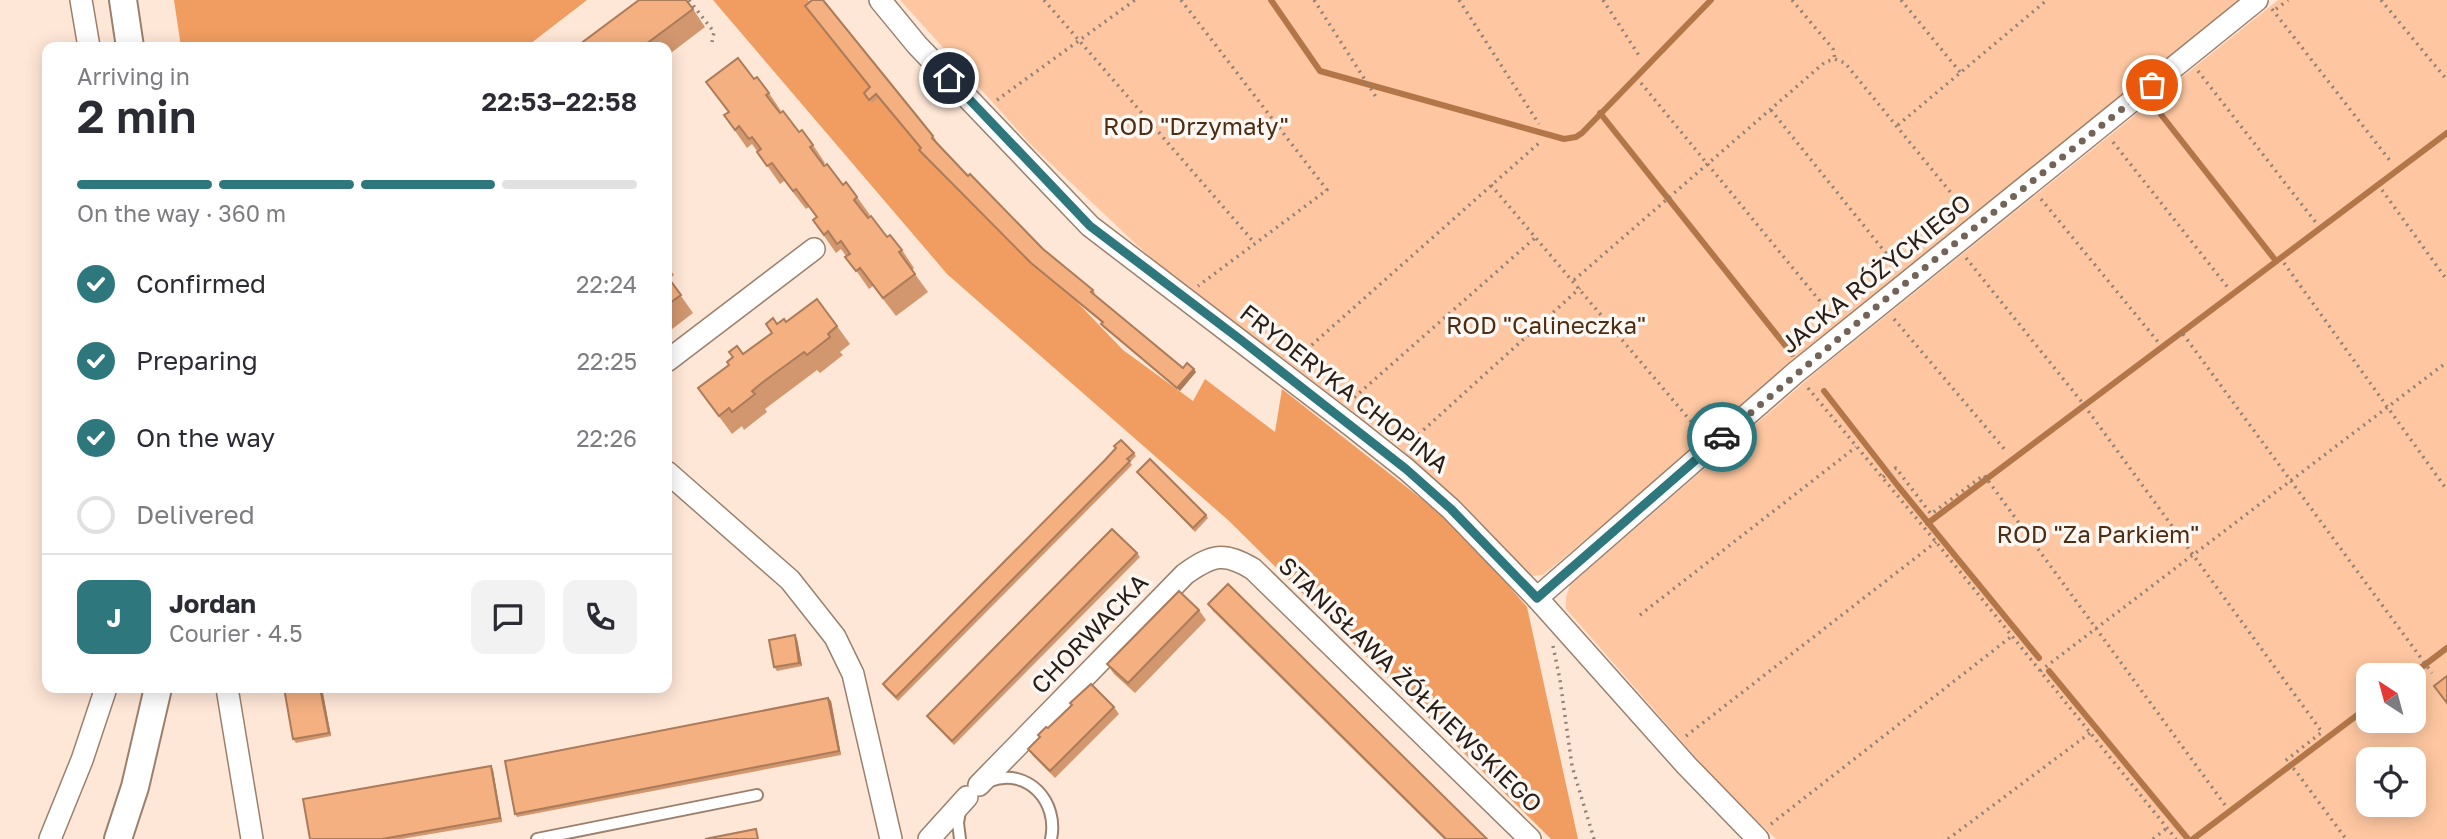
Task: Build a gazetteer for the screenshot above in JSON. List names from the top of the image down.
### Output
{
  "streets": {
    "street": [
      "JACKA RÓŻYCKIEGO",
      "FRYDERYKA CHOPINA",
      "CHORWACKA",
      "STANISŁAWA ŻÓŁKIEWSKIEGO"
    ]
  },
  "crossings": [
    ["JACKA RÓŻYCKIEGO", "FRYDERYKA CHOPINA"],
    ["CHORWACKA", "STANISŁAWA ŻÓŁKIEWSKIEGO"]
  ],
  "parks": ["ROD \"Drzymały\"", "ROD \"Calineczka\"", "ROD \"Za Parkiem\""],
  "north": "top left",
  "page": {
    "heading": ["2 min", "Arriving in", "22:53–22:58"],
    "panel": ["Jordan", "Courier · 4.5"],
    "bar": "On the way · 360 m",
    "list": [
      ["Confirmed", "22:24"],
      ["Preparing", "22:25"],
      ["On the way", "22:26"],
      "Delivered"
    ],
    "round": "J"
  }
}
